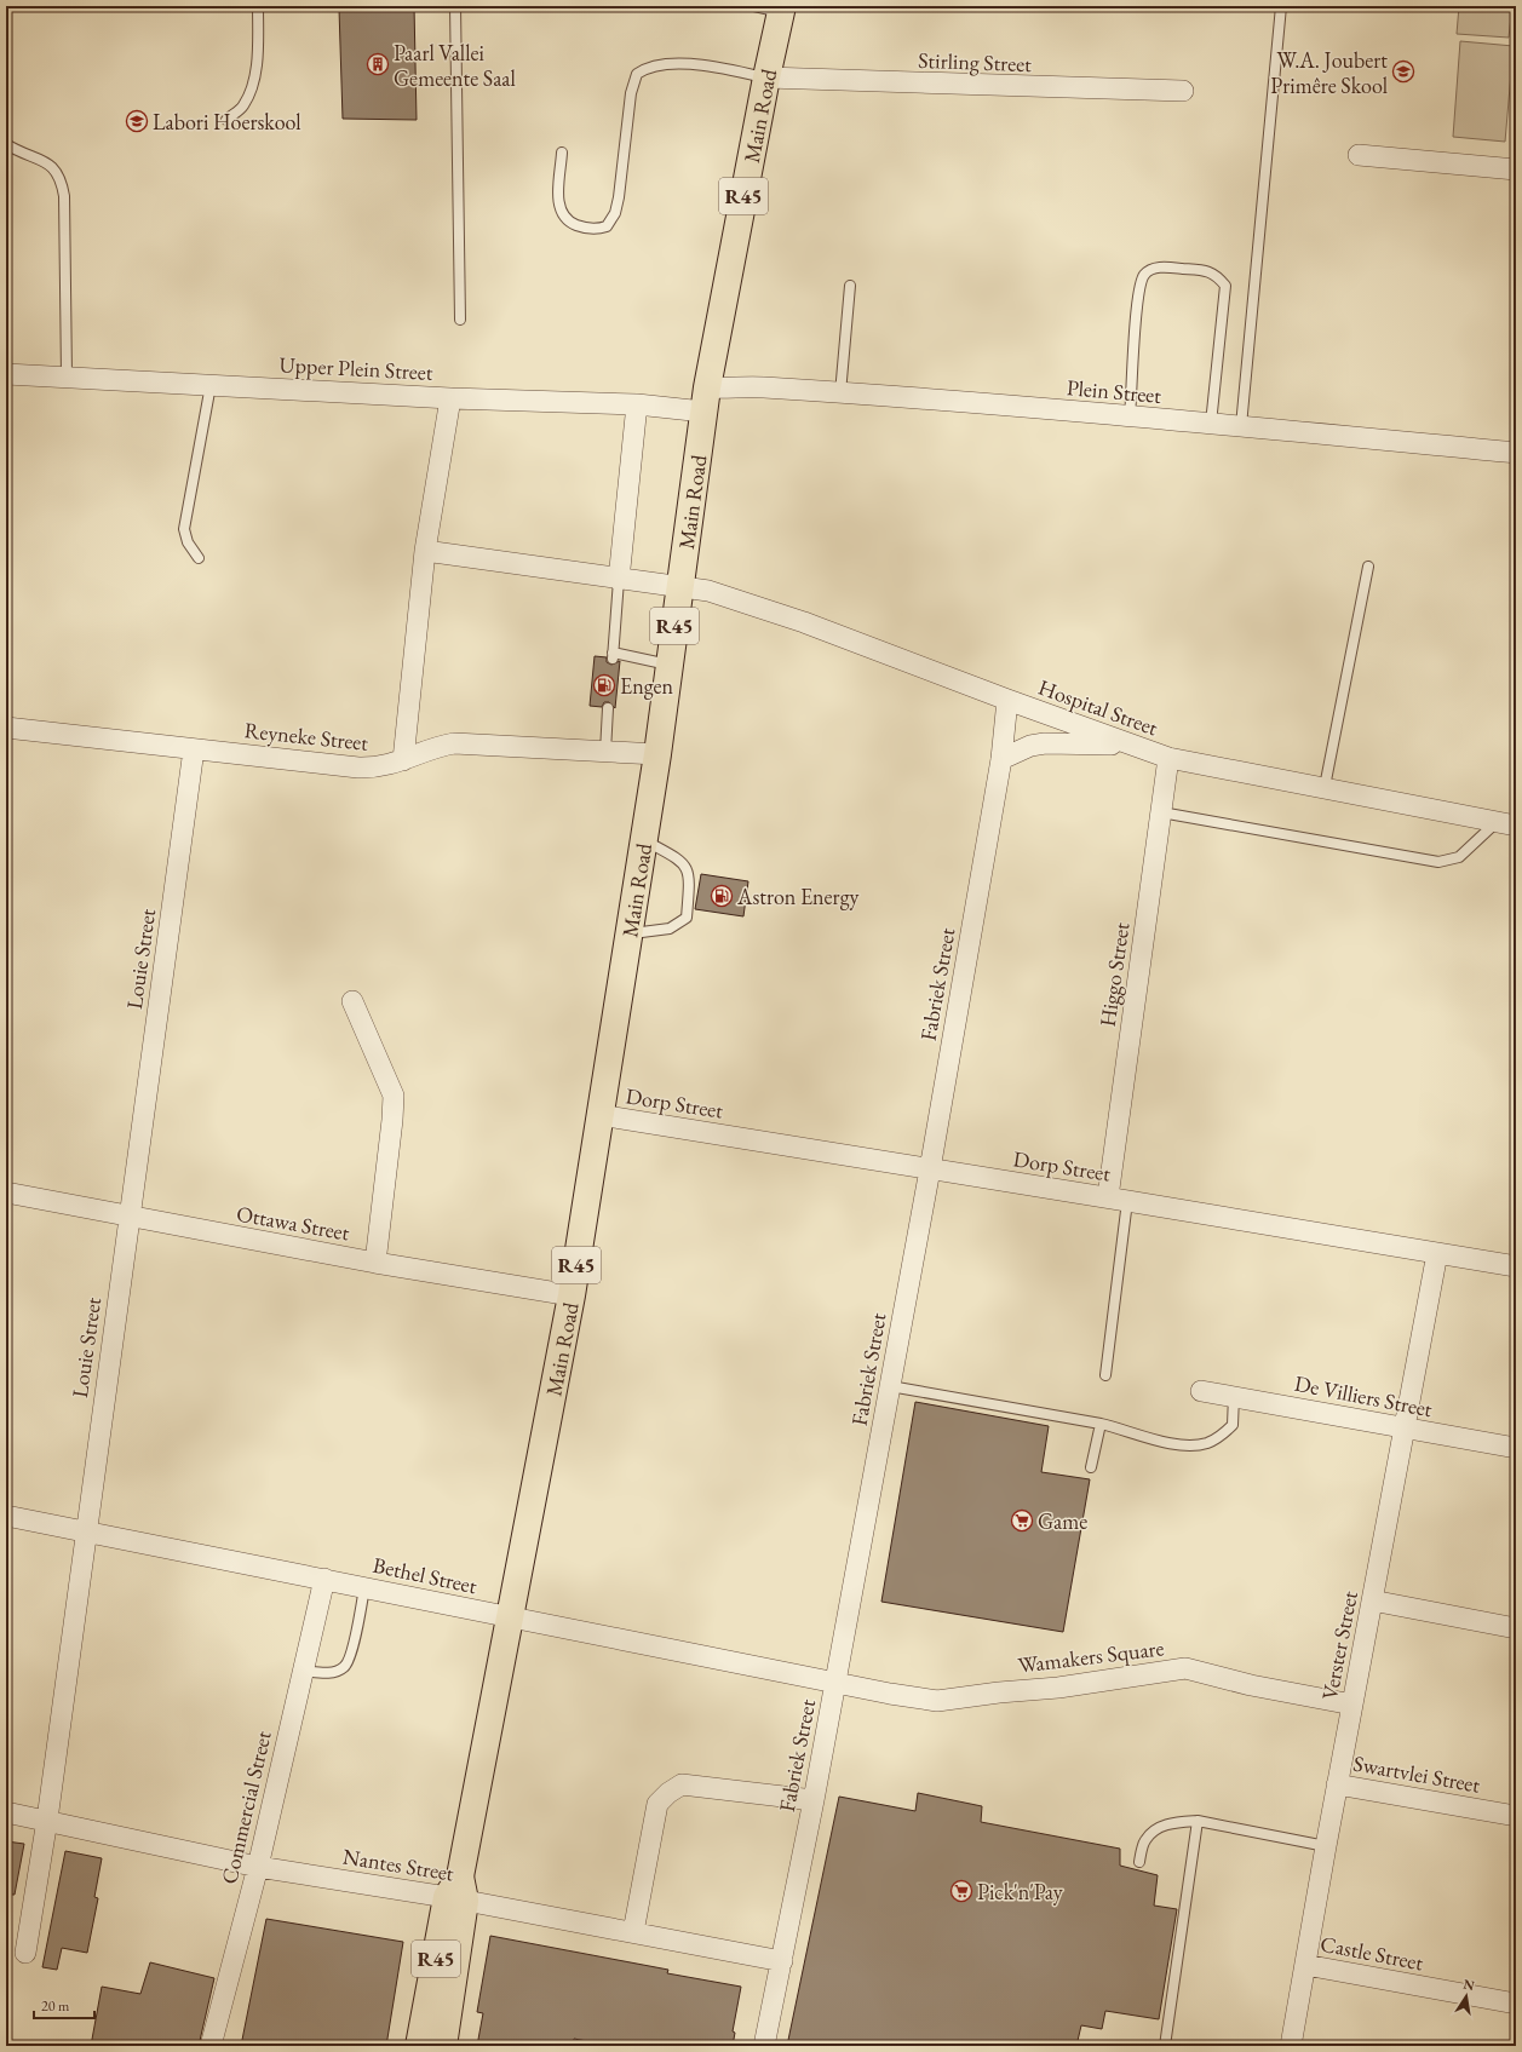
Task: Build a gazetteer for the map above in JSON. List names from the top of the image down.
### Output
{
  "streets": {
    "main road": ["Main Road", "R45"],
    "street": [
      "Stirling Street",
      "Upper Plein Street",
      "Plein Street",
      "Hospital Street",
      "Reyneke Street",
      "Louie Street",
      "Higgo Street",
      "Fabriek Street",
      "Dorp Street",
      "Ottawa Street",
      "De Villiers Street",
      "Bethel Street",
      "Verster Street",
      "Wamakers Square",
      "Swartvlei Street",
      "Commercial Street",
      "Nantes Street",
      "Castle Street"
    ]
  },
  "crossings": [
    ["Stirling Street", "Main Road"],
    ["Main Road", "R45"],
    ["Main Road", "Upper Plein Street"],
    ["Main Road", "Plein Street"],
    ["Main Road", "Hospital Street"],
    ["Main Road", "Reyneke Street"],
    ["Main Road", "Dorp Street"],
    ["Main Road", "Ottawa Street"],
    ["Main Road", "Bethel Street"],
    ["Main Road", "Nantes Street"],
    ["R45", "Nantes Street"],
    ["Upper Plein Street", "Plein Street"],
    ["Hospital Street", "Higgo Street"],
    ["Hospital Street", "Fabriek Street"],
    ["Reyneke Street", "Louie Street"],
    ["Louie Street", "Ottawa Street"],
    ["Louie Street", "Bethel Street"],
    ["Louie Street", "Nantes Street"],
    ["Higgo Street", "Dorp Street"],
    ["Fabriek Street", "Dorp Street"],
    ["Fabriek Street", "Bethel Street"],
    ["Fabriek Street", "Wamakers Square"],
    ["Fabriek Street", "Nantes Street"],
    ["Dorp Street", "Verster Street"],
    ["De Villiers Street", "Verster Street"],
    ["Bethel Street", "Wamakers Square"],
    ["Bethel Street", "Commercial Street"],
    ["Verster Street", "Wamakers Square"],
    ["Verster Street", "Swartvlei Street"],
    ["Verster Street", "Castle Street"],
    ["Commercial Street", "Nantes Street"]
  ],
  "places": {
    "building": ["Paarl Vallei Gemeente Saal"],
    "school or university": ["W.A. Joubert Primêre Skool", "Labori Hoerskool"],
    "fuel station": ["Engen", "Astron Energy"],
    "supermarket": ["Game", "Pick'n'Pay"]
  },
  "scale_bar": "20 m",
  "north": "top"
}
